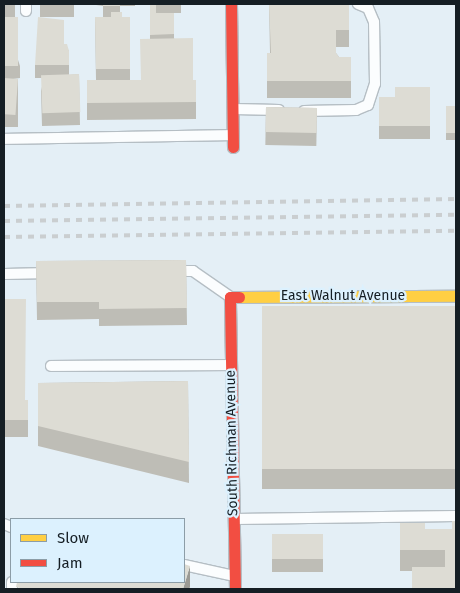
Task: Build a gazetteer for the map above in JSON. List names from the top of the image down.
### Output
{
  "streets": {
    "street": ["East Walnut Avenue", "South Richman Avenue"]
  },
  "crossings": [
    ["East Walnut Avenue", "South Richman Avenue"]
  ],
  "legend": ["Slow", "Jam"]
}
